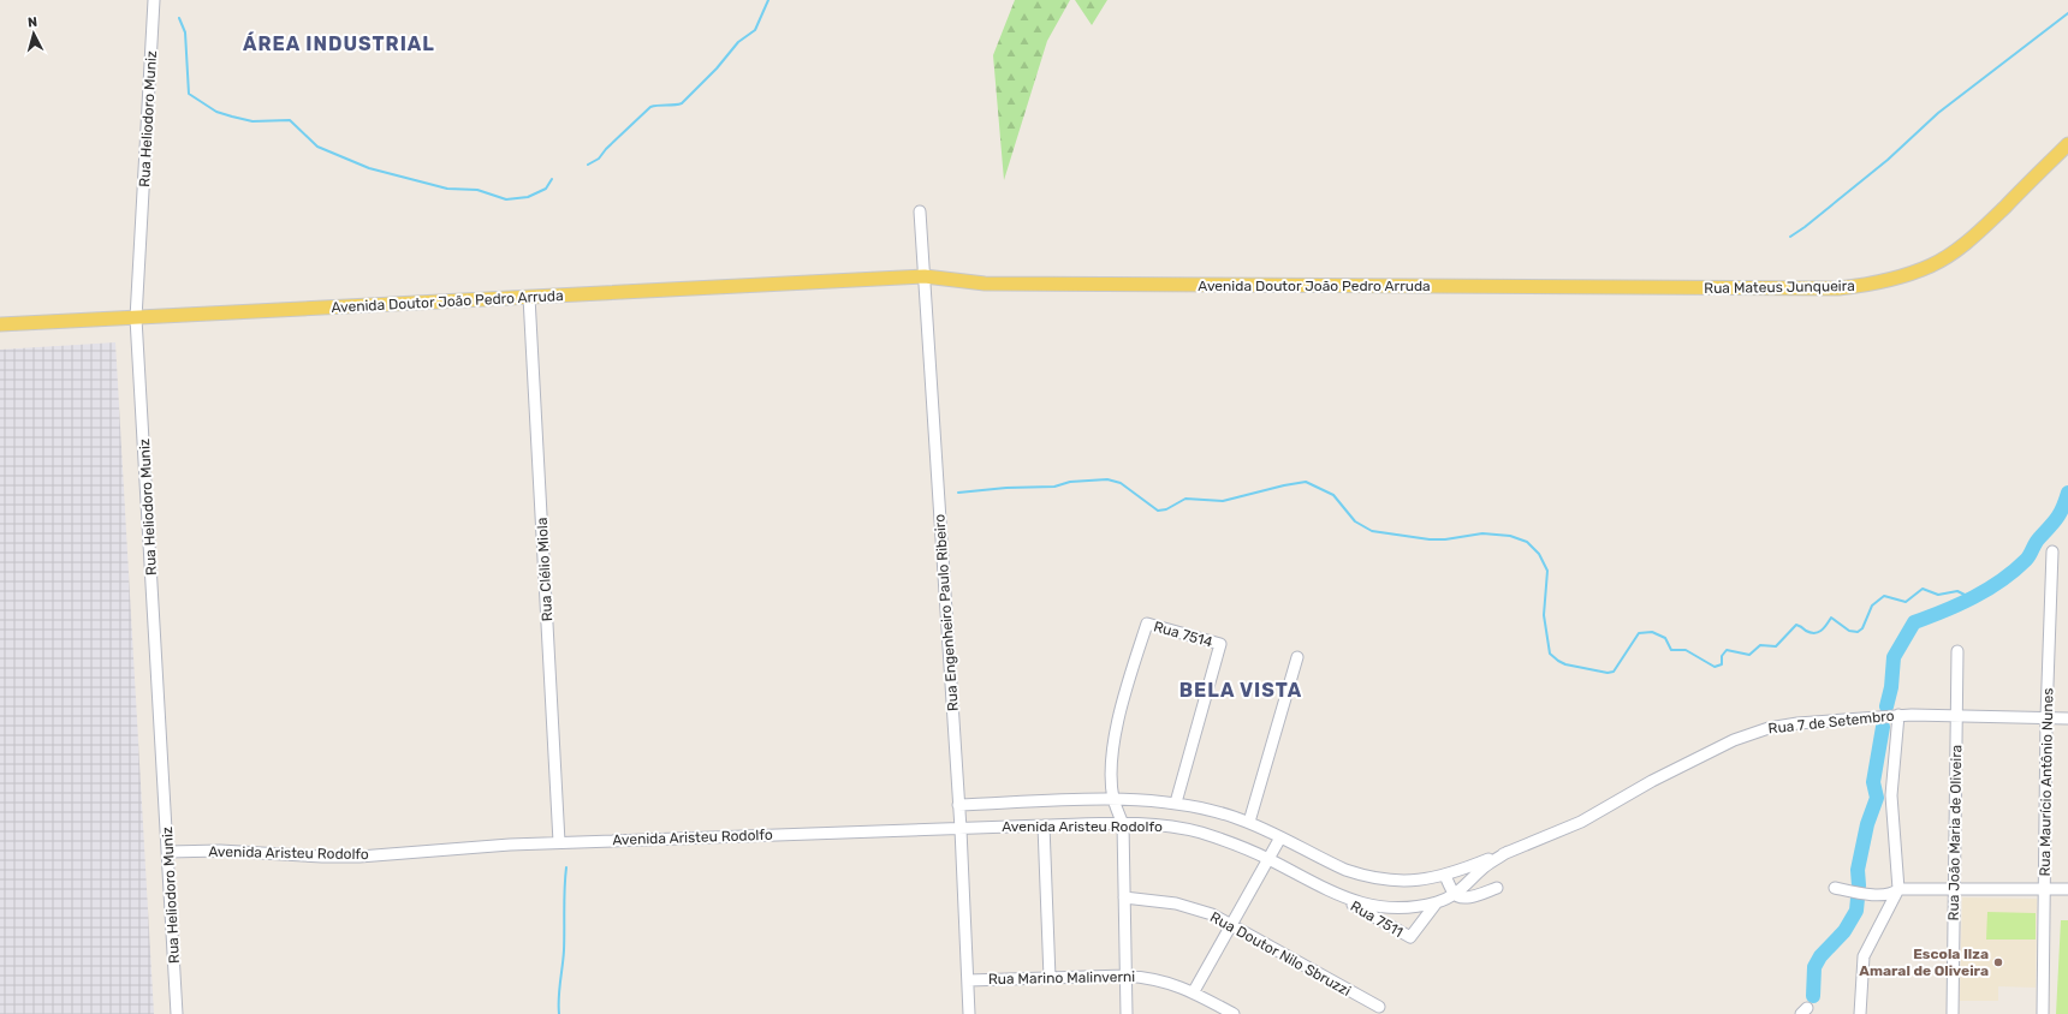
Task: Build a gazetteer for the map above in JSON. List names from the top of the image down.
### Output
{
  "streets": {
    "main road": ["Avenida Doutor João Pedro Arruda", "Rua Mateus Junqueira"],
    "street": [
      "Rua Heliodoro Muniz",
      "Rua Clélio Miola",
      "Rua Engenheiro Paulo Ribeiro",
      "Rua 7514",
      "Rua 7 de Setembro",
      "Rua Maurício Antônio Nunes",
      "Avenida Aristeu Rodolfo",
      "Rua João Maria de Oliveira",
      "Rua 7511",
      "Rua Doutor Nilo Sbruzzi",
      "Rua Marino Malinverni"
    ]
  },
  "crossings": [
    ["Rua Heliodoro Muniz", "Avenida Doutor João Pedro Arruda"],
    ["Rua Heliodoro Muniz", "Avenida Aristeu Rodolfo"],
    ["Avenida Doutor João Pedro Arruda", "Rua Mateus Junqueira"],
    ["Avenida Doutor João Pedro Arruda", "Rua Clélio Miola"],
    ["Avenida Doutor João Pedro Arruda", "Rua Engenheiro Paulo Ribeiro"],
    ["Rua Clélio Miola", "Avenida Aristeu Rodolfo"],
    ["Rua Engenheiro Paulo Ribeiro", "Avenida Aristeu Rodolfo"],
    ["Rua Engenheiro Paulo Ribeiro", "Rua Marino Malinverni"],
    ["Rua 7514", "Avenida Aristeu Rodolfo"],
    ["Rua 7 de Setembro", "Rua Maurício Antônio Nunes"],
    ["Rua 7 de Setembro", "Avenida Aristeu Rodolfo"],
    ["Rua 7 de Setembro", "Rua João Maria de Oliveira"],
    ["Avenida Aristeu Rodolfo", "Rua 7511"]
  ],
  "districts": ["ÁREA INDUSTRIAL", "BELA VISTA"],
  "places": ["Escola Ilza Amaral de Oliveira"],
  "north": "top"
}
